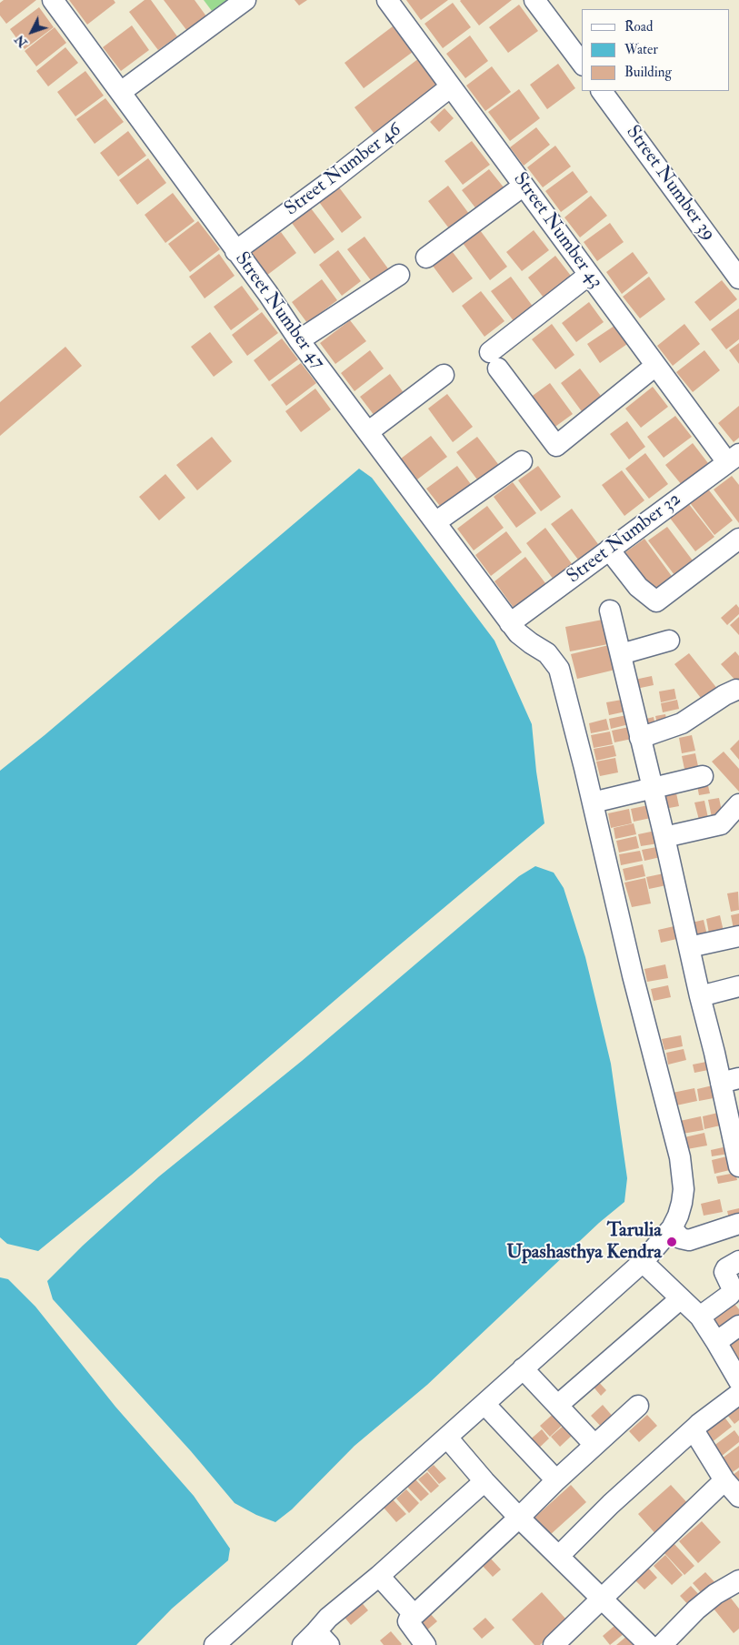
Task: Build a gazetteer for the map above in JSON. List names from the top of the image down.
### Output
{
  "streets": {
    "street": [
      "Street Number 46",
      "Street Number 39",
      "Street Number 43",
      "Street Number 47",
      "Street Number 32"
    ]
  },
  "crossings": [
    ["Street Number 46", "Street Number 43"],
    ["Street Number 46", "Street Number 47"],
    ["Street Number 43", "Street Number 32"],
    ["Street Number 47", "Street Number 32"]
  ],
  "places": ["Tarulia Upashasthya Kendra"],
  "legend": ["Road", "Water", "Building"],
  "north": "bottom left"
}
